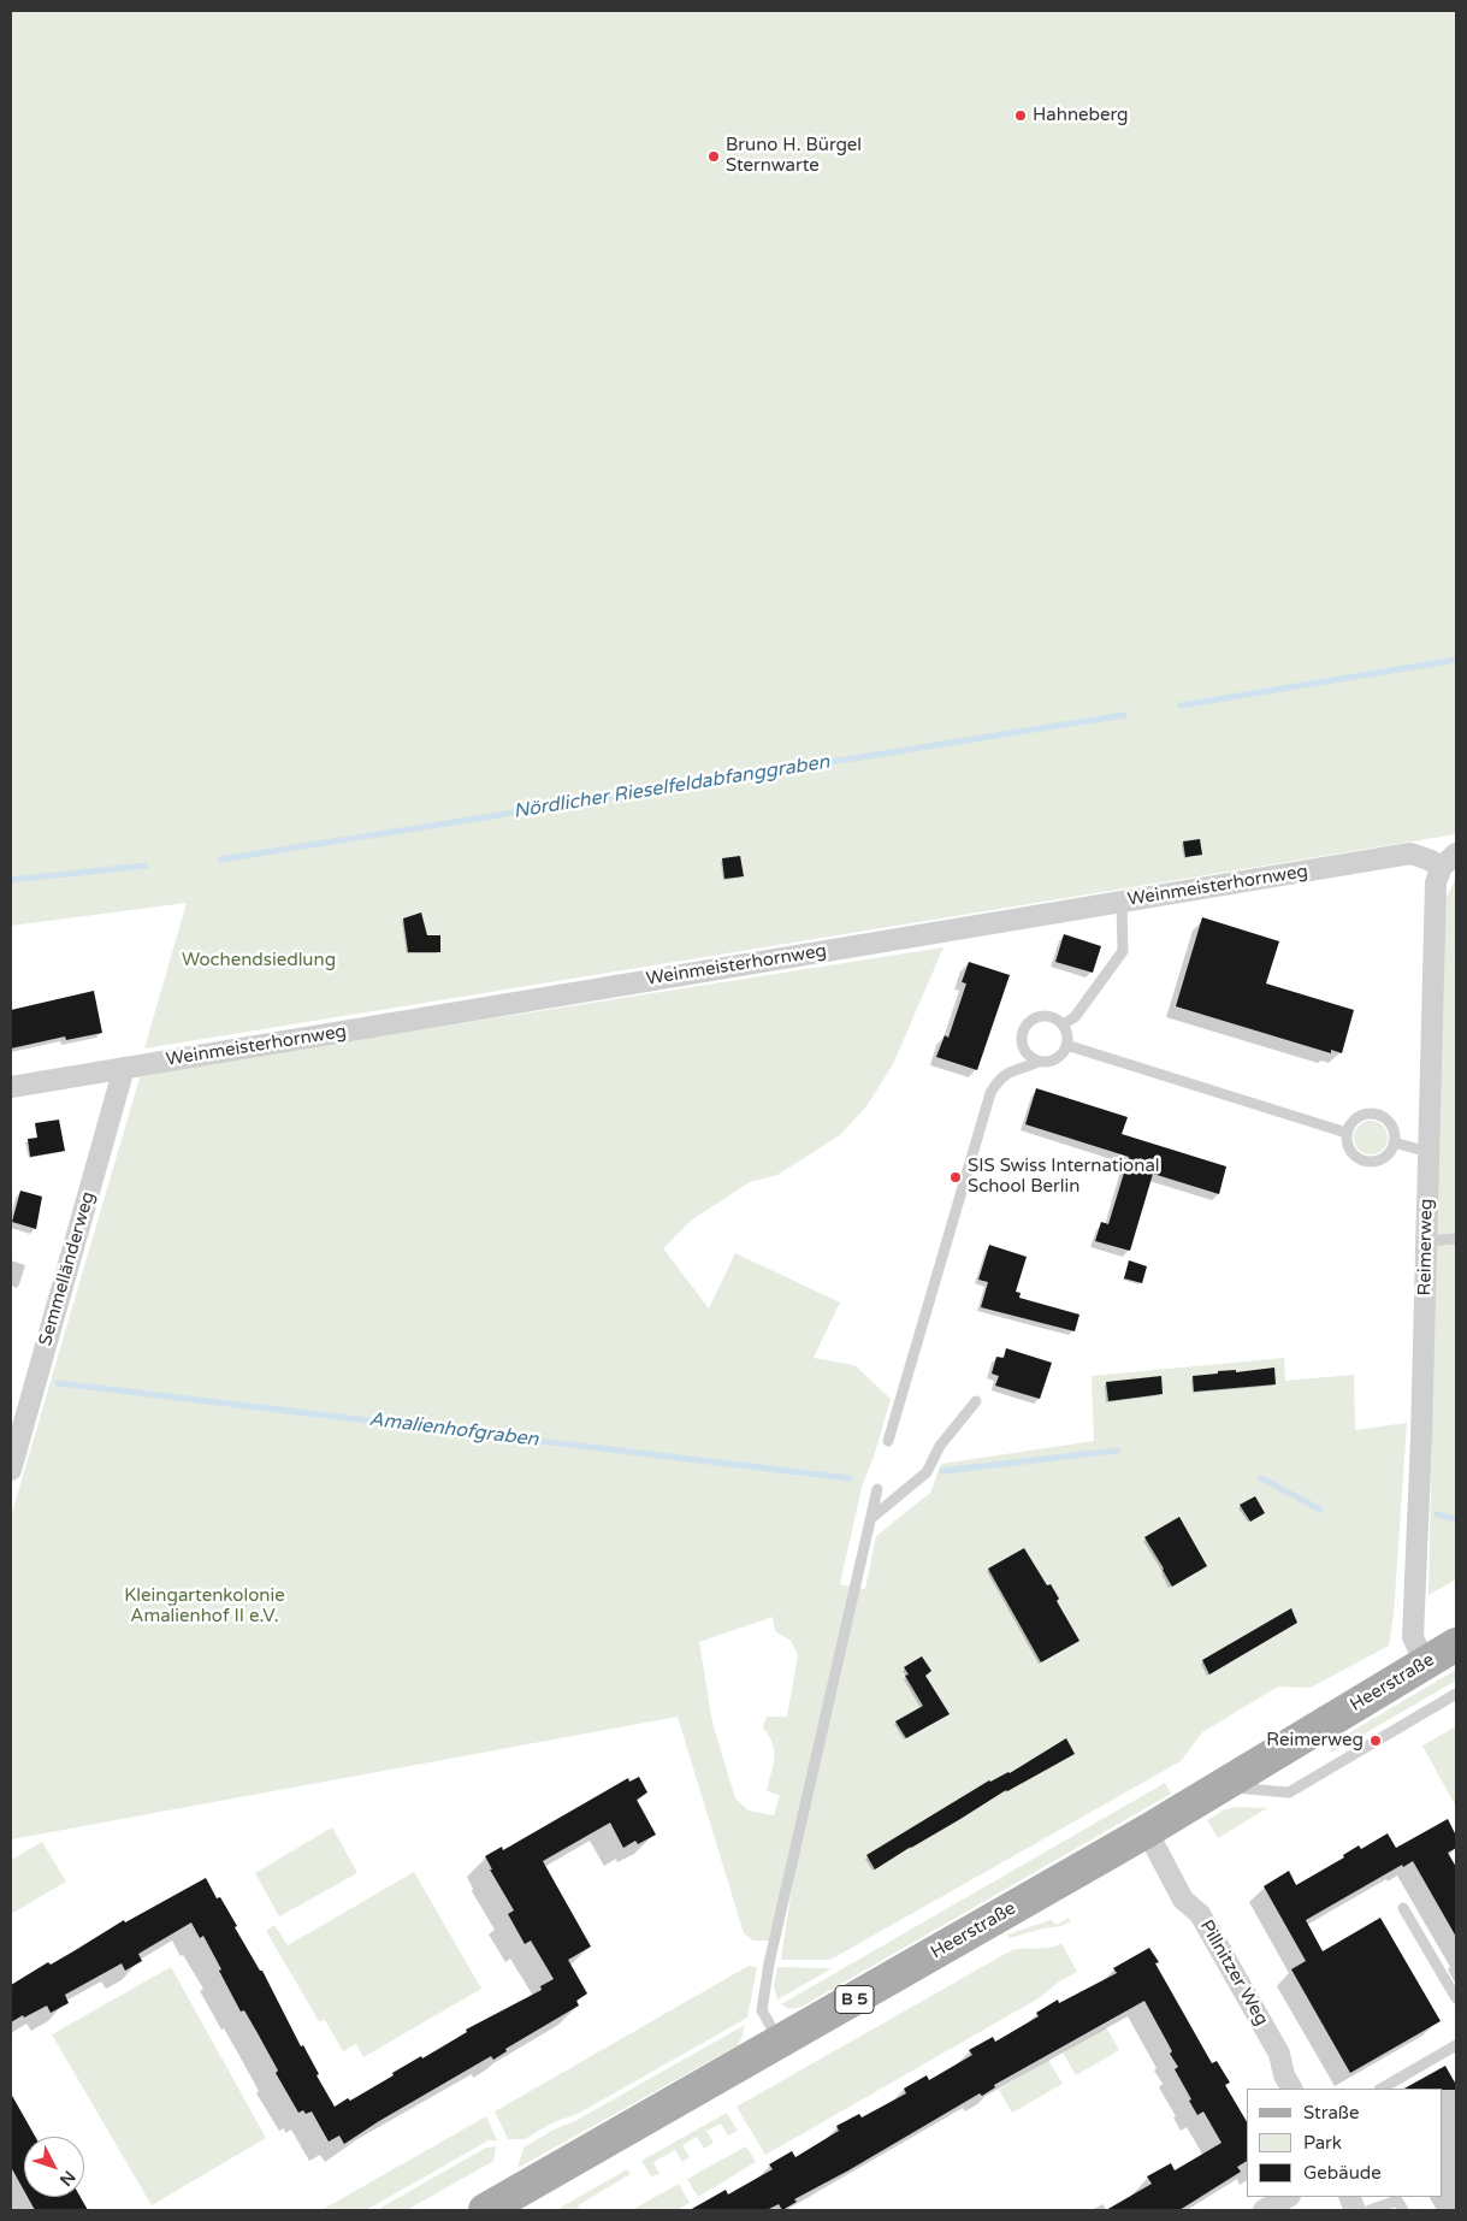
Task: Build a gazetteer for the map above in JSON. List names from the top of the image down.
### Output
{
  "streets": {
    "main road": ["Heerstraße", "B 5"],
    "street": [
      "Weinmeisterhornweg",
      "Reimerweg",
      "Semmelländerweg",
      "Pillnitzer Weg"
    ]
  },
  "crossings": [
    ["Weinmeisterhornweg", "Reimerweg"],
    ["Weinmeisterhornweg", "Semmelländerweg"],
    ["Reimerweg", "Heerstraße"],
    ["Heerstraße", "Pillnitzer Weg"]
  ],
  "water": ["Nördlicher Rieselfeldabfanggraben", "Amalienhofgraben"],
  "parks": ["Wochendsiedlung", "Kleingartenkolonie Amalienhof II e.V."],
  "places": [
    "Hahneberg",
    "Bruno H. Bürgel Sternwarte",
    "SIS Swiss International School Berlin",
    "Reimerweg"
  ],
  "legend": ["Straße", "Park", "Gebäude"],
  "north": "bottom right"
}
